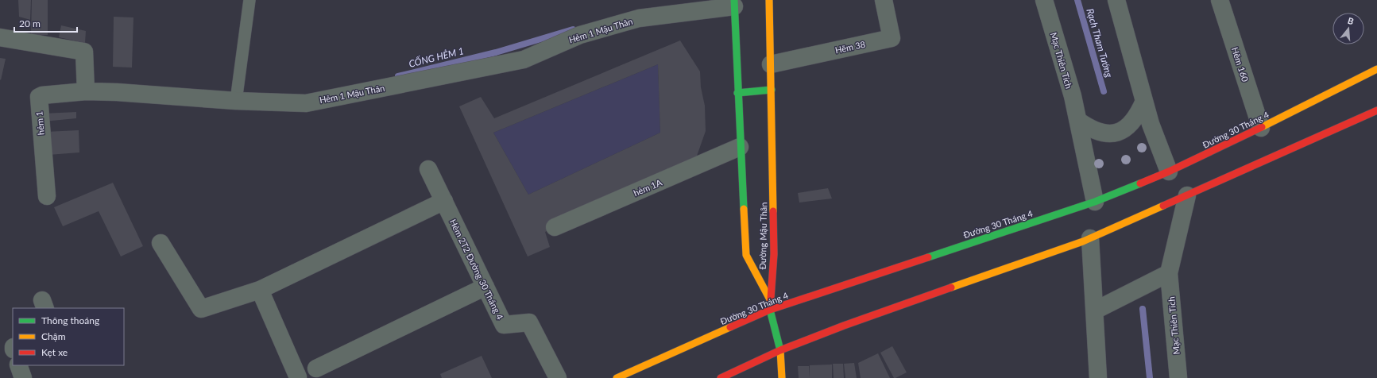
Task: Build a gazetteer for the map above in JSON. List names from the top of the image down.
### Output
{
  "streets": {
    "main road": ["Đường 30 Tháng 4", "Đường Mậu Thân"],
    "street": [
      "Hẻm 1 Mậu Thân",
      "Hẽm 38",
      "Mạc Thiên Tích",
      "Hẽm 160",
      "hẻm 1",
      "hẻm 1A",
      "Hẻm 2T2 Đường 30 Tháng 4"
    ]
  },
  "crossings": [
    ["Hẻm 1 Mậu Thân", "hẻm 1"],
    ["Hẻm 1 Mậu Thân", "Đường Mậu Thân"],
    ["Hẽm 38", "Đường Mậu Thân"],
    ["Mạc Thiên Tích", "Đường 30 Tháng 4"],
    ["Hẽm 160", "Đường 30 Tháng 4"],
    ["hẻm 1A", "Đường Mậu Thân"]
  ],
  "water": ["Rạch Tham Tướng", "CỐNG HẺM 1"],
  "legend": ["Thông thoáng", "Chậm", "Kẹt xe"],
  "scale_bar": "20 m",
  "north": "top"
}
